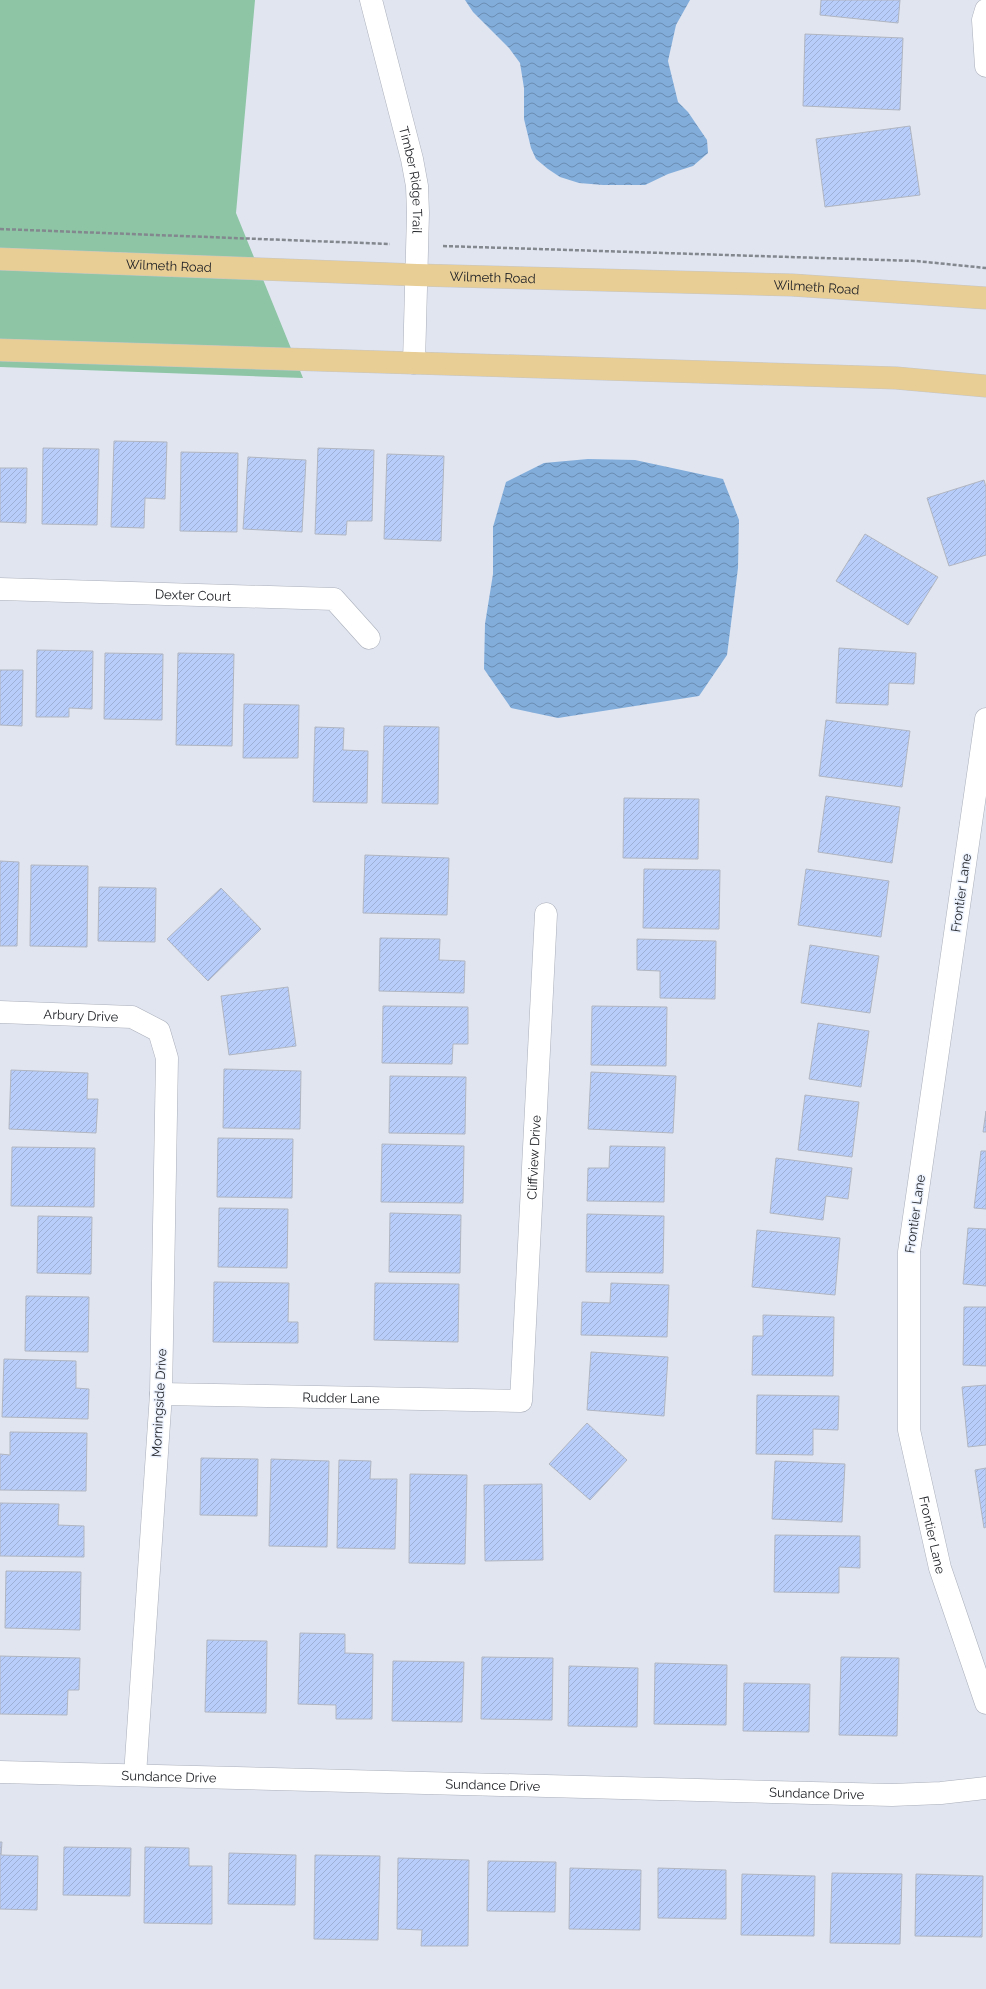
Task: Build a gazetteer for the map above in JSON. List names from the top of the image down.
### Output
{
  "streets": {
    "main road": ["Wilmeth Road"],
    "street": [
      "Timber Ridge Trail",
      "Dexter Court",
      "Frontier Lane",
      "Arbury Drive",
      "Cliffview Drive",
      "Rudder Lane",
      "Morningside Drive",
      "Sundance Drive"
    ]
  },
  "crossings": [
    ["Timber Ridge Trail", "Wilmeth Road"],
    ["Arbury Drive", "Morningside Drive"],
    ["Cliffview Drive", "Rudder Lane"],
    ["Rudder Lane", "Morningside Drive"],
    ["Morningside Drive", "Sundance Drive"]
  ]
}
